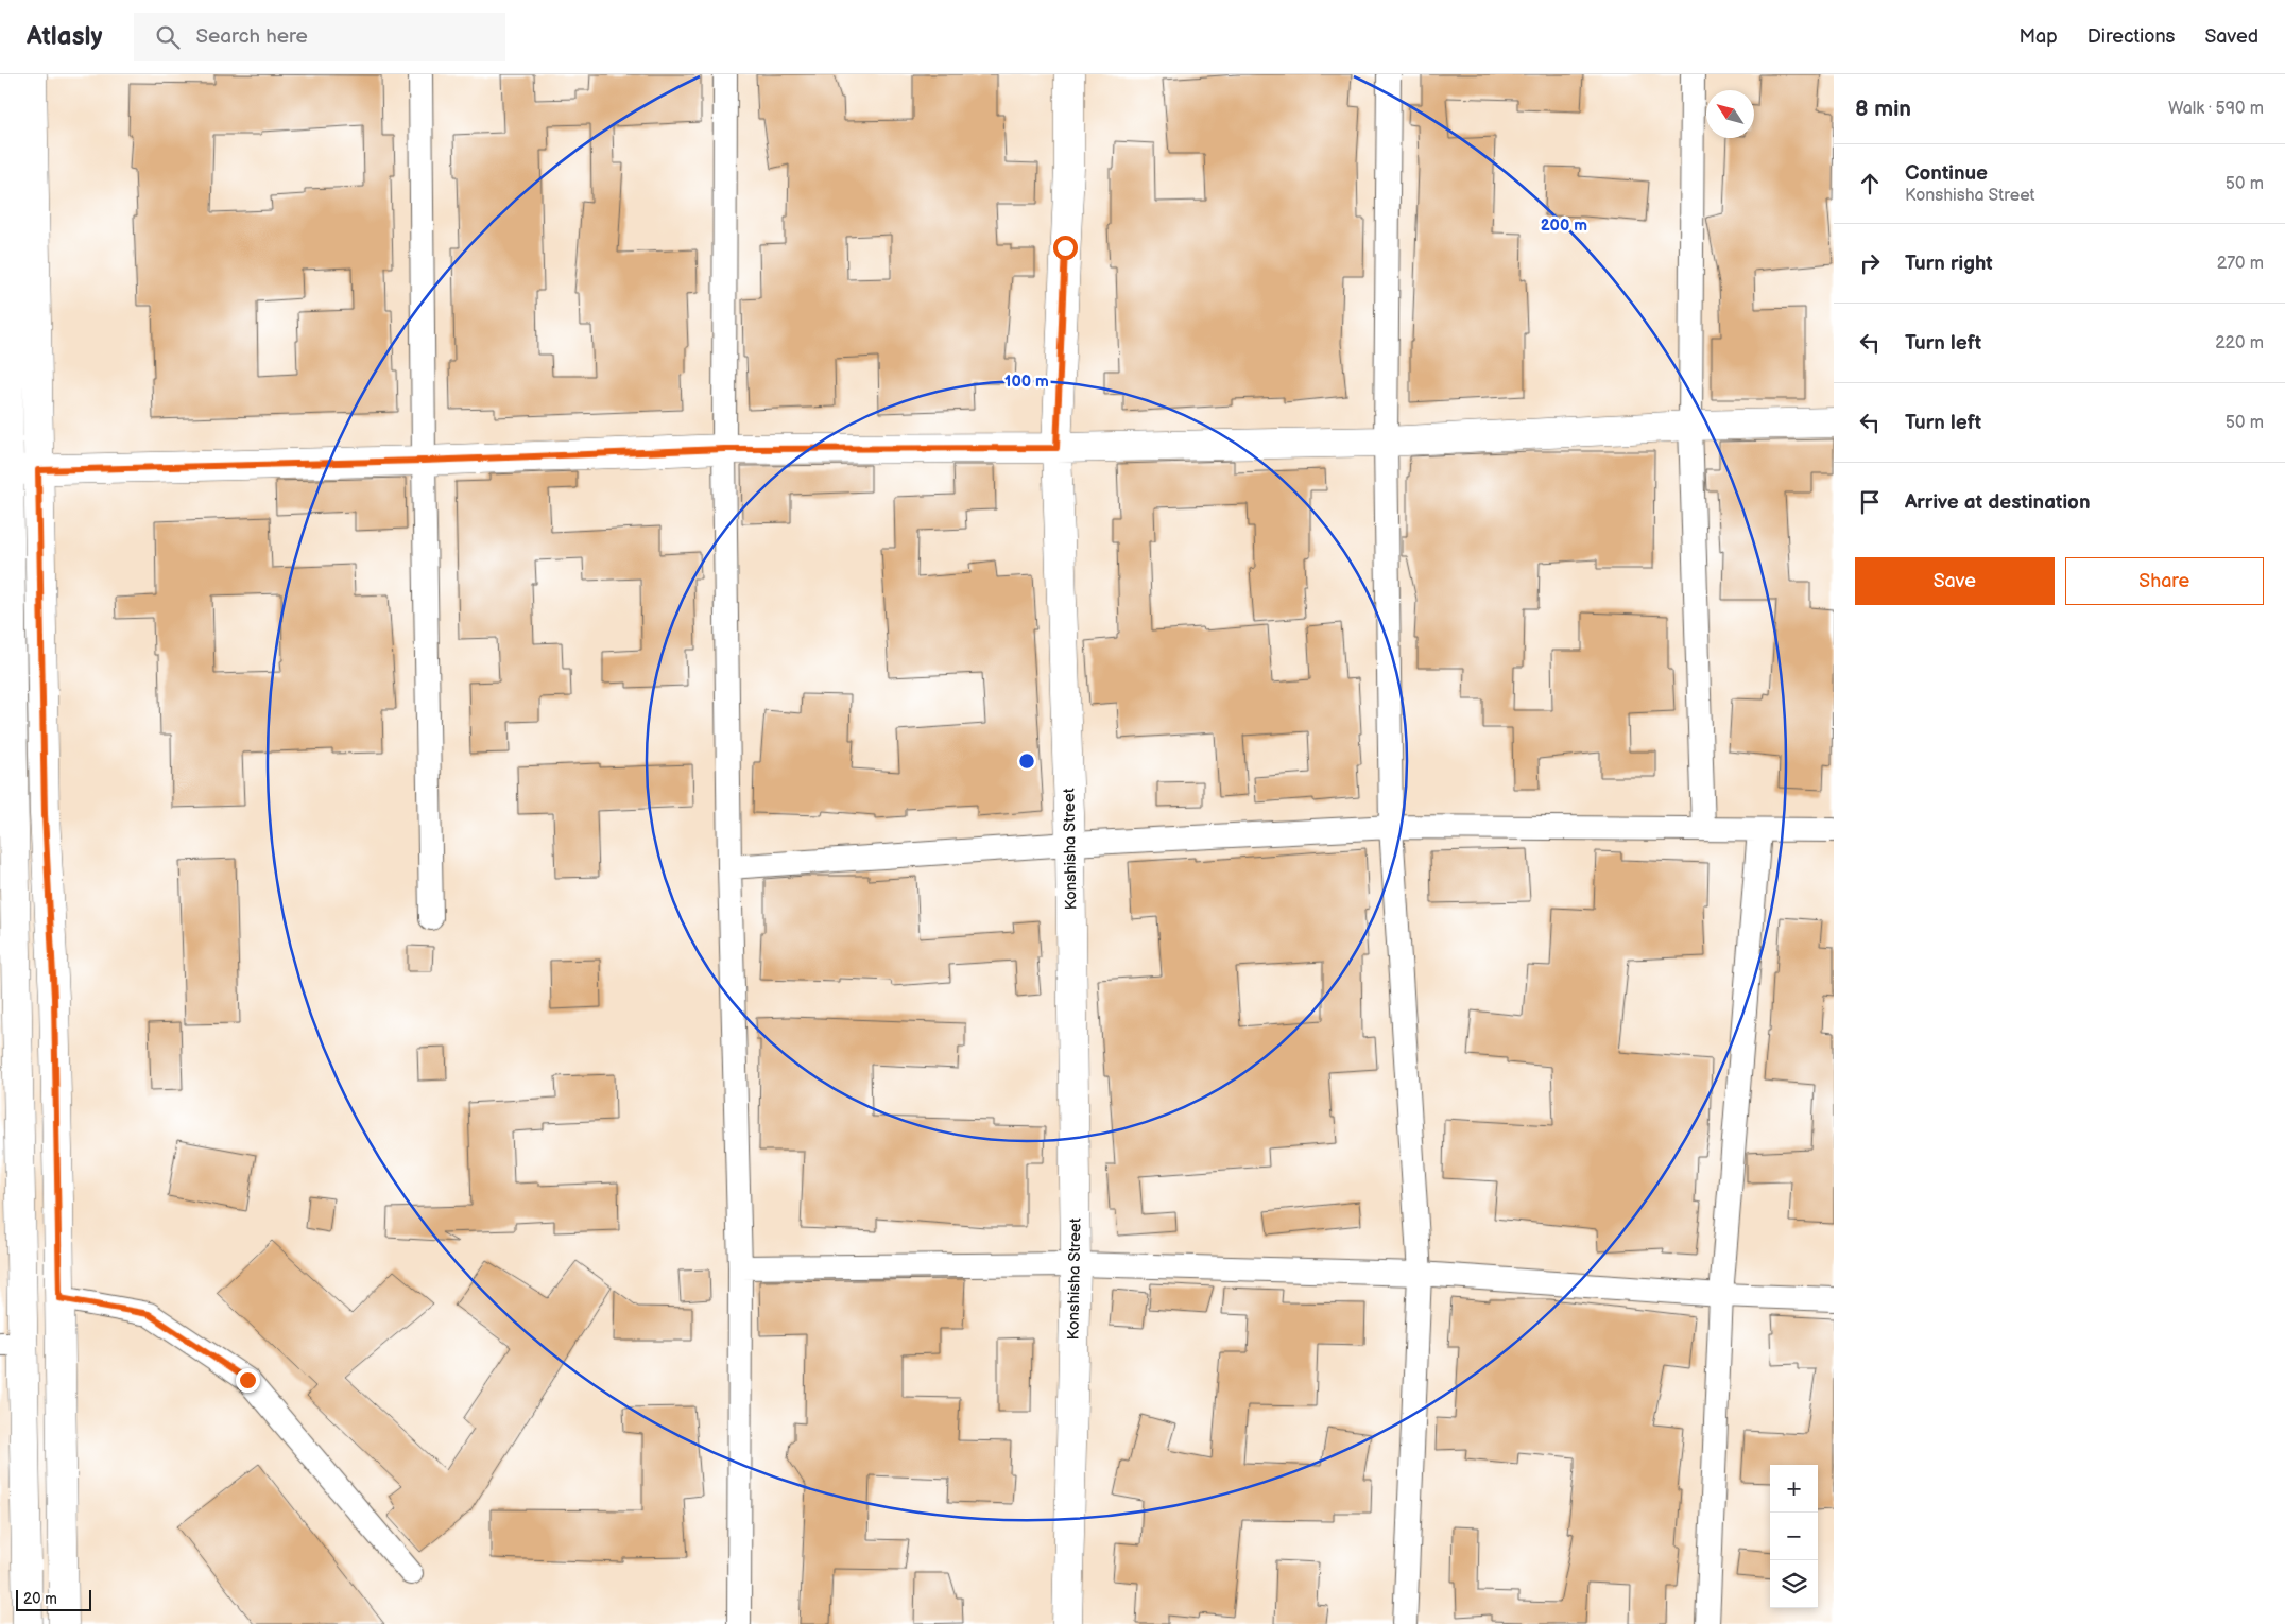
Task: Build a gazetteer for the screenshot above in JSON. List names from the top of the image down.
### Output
{
  "streets": {
    "street": ["Konshisha Street"]
  },
  "scale_bar": "20 m",
  "north": "top left",
  "page": {
    "header": "Atlasly",
    "search": "Search here",
    "nav": ["Map", "Directions", "Saved"],
    "heading": ["8 min", "Walk · 590 m"],
    "list": [
      ["Continue", "Konshisha Street", "50 m"],
      ["Turn right", "270 m"],
      ["Turn left", "220 m"],
      ["Turn left", "50 m"],
      "Arrive at destination"
    ],
    "buttons": ["Save", "Share"],
    "map_buttons": ["+", "−"],
    "scale": "20 m"
  },
  "rings": ["200 m", "100 m"]
}
